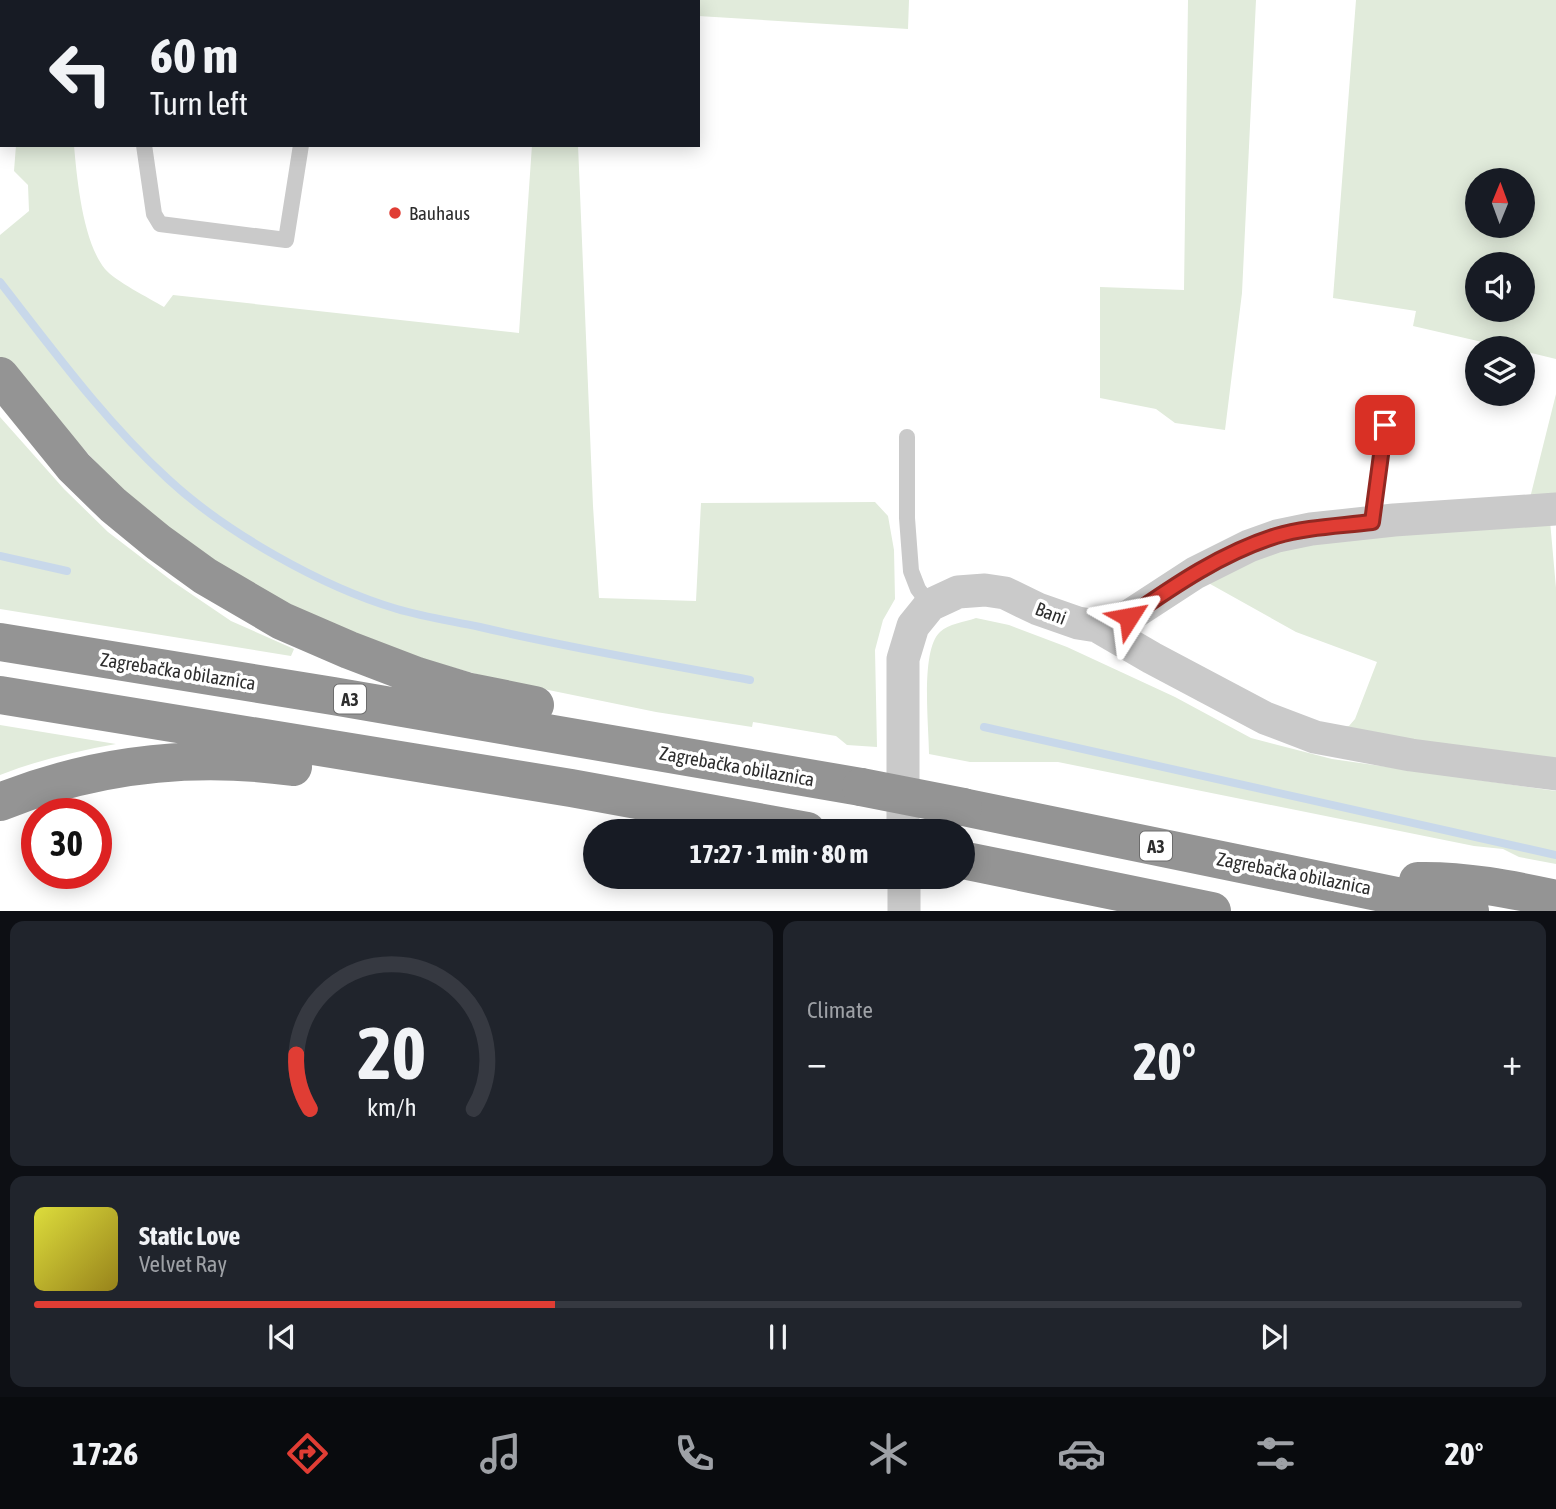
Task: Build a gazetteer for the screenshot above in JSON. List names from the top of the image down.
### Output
{
  "streets": {
    "highway": ["Zagrebačka obilaznica", "A3"],
    "street": ["Bani"]
  },
  "places": ["Bauhaus"],
  "north": "top",
  "page": {
    "turn": ["60 m", "Turn left"],
    "limit": "30",
    "trip": "17:27 · 1 min · 80 m",
    "tile": "Climate",
    "heat": ["−", "20°", "+"],
    "song": ["Static Love", "Velvet Ray"],
    "tabs": ["17:26", "20°"],
    "gauge": ["20", "km/h"]
  }
}
